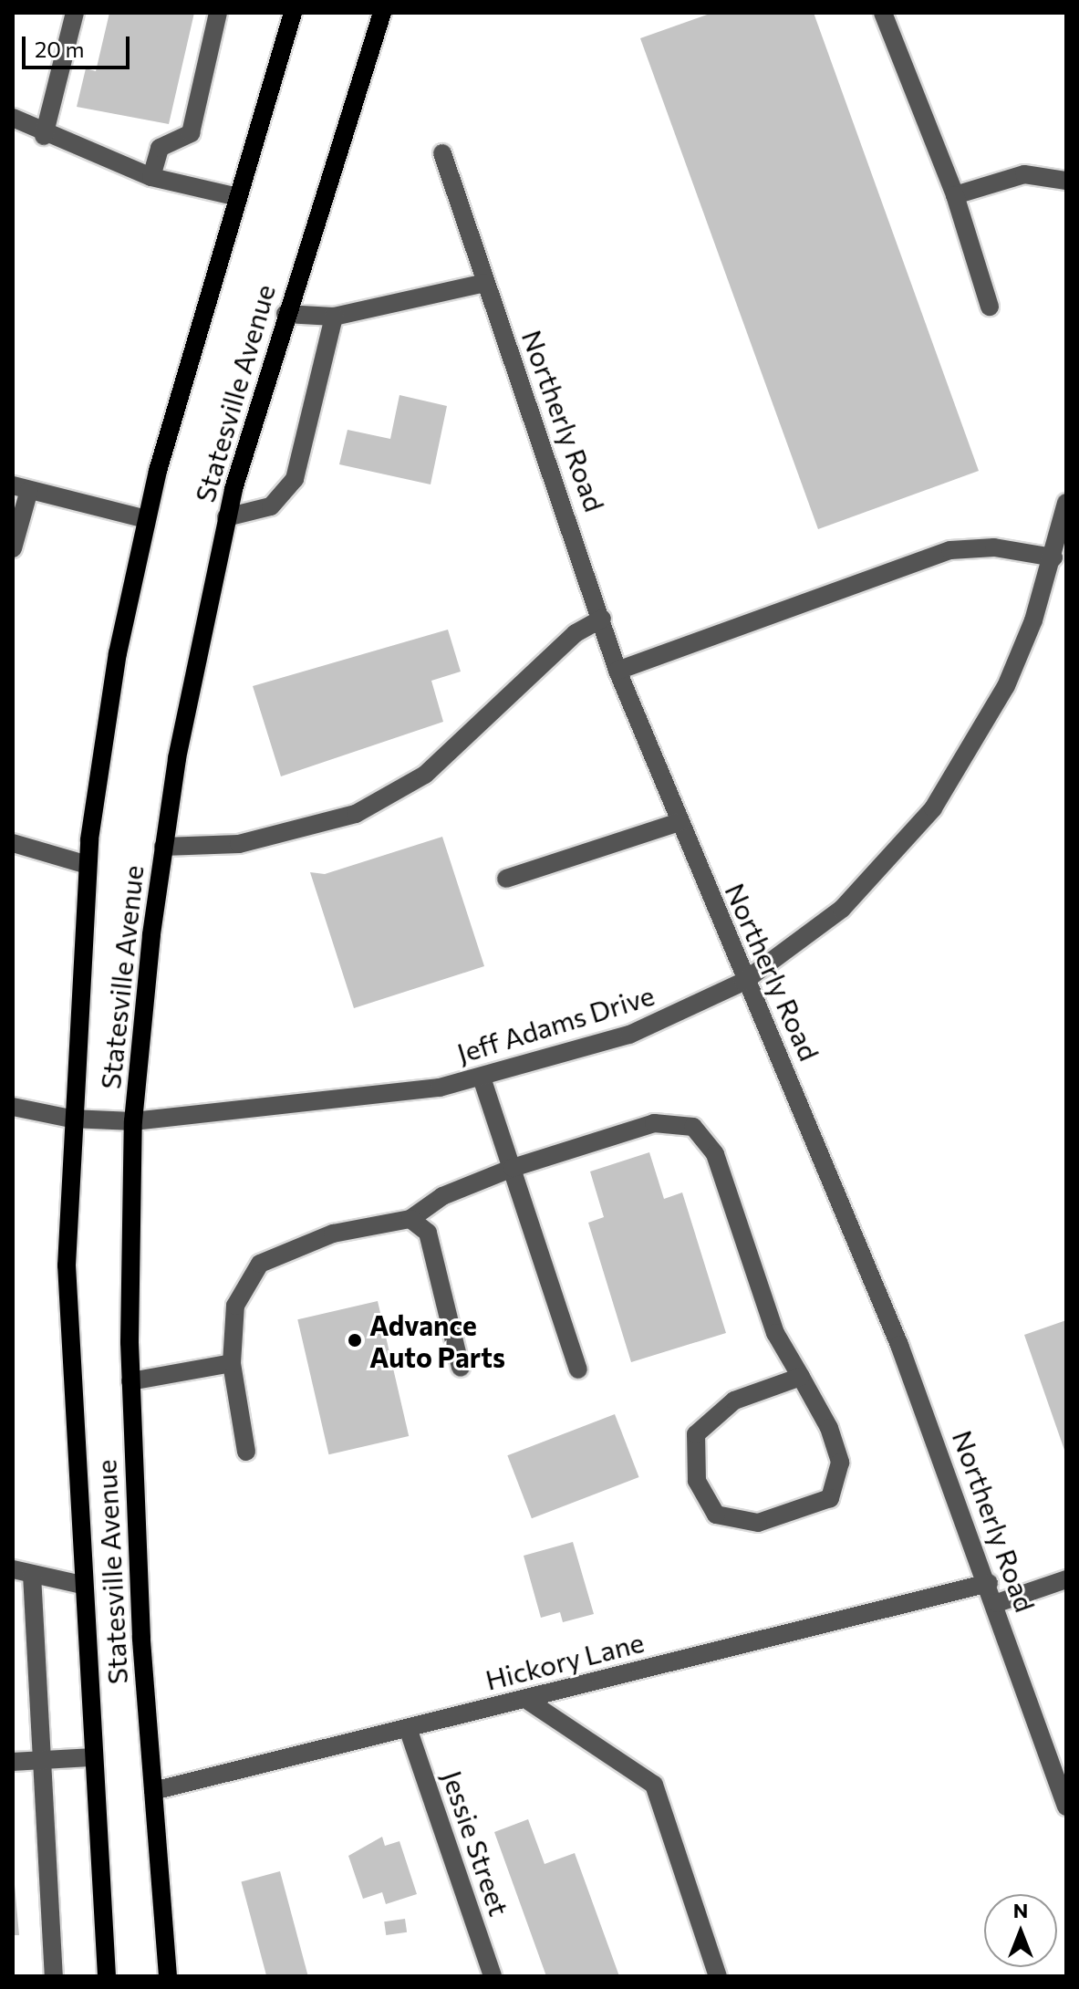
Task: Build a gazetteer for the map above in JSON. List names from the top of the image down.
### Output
{
  "streets": {
    "main road": ["Statesville Avenue"],
    "street": [
      "Northerly Road",
      "Jeff Adams Drive",
      "Hickory Lane",
      "Jessie Street"
    ]
  },
  "crossings": [
    ["Statesville Avenue", "Jeff Adams Drive"],
    ["Statesville Avenue", "Hickory Lane"],
    ["Northerly Road", "Jeff Adams Drive"],
    ["Northerly Road", "Hickory Lane"],
    ["Hickory Lane", "Jessie Street"]
  ],
  "places": ["Advance Auto Parts"],
  "scale_bar": "20 m",
  "north": "top"
}
